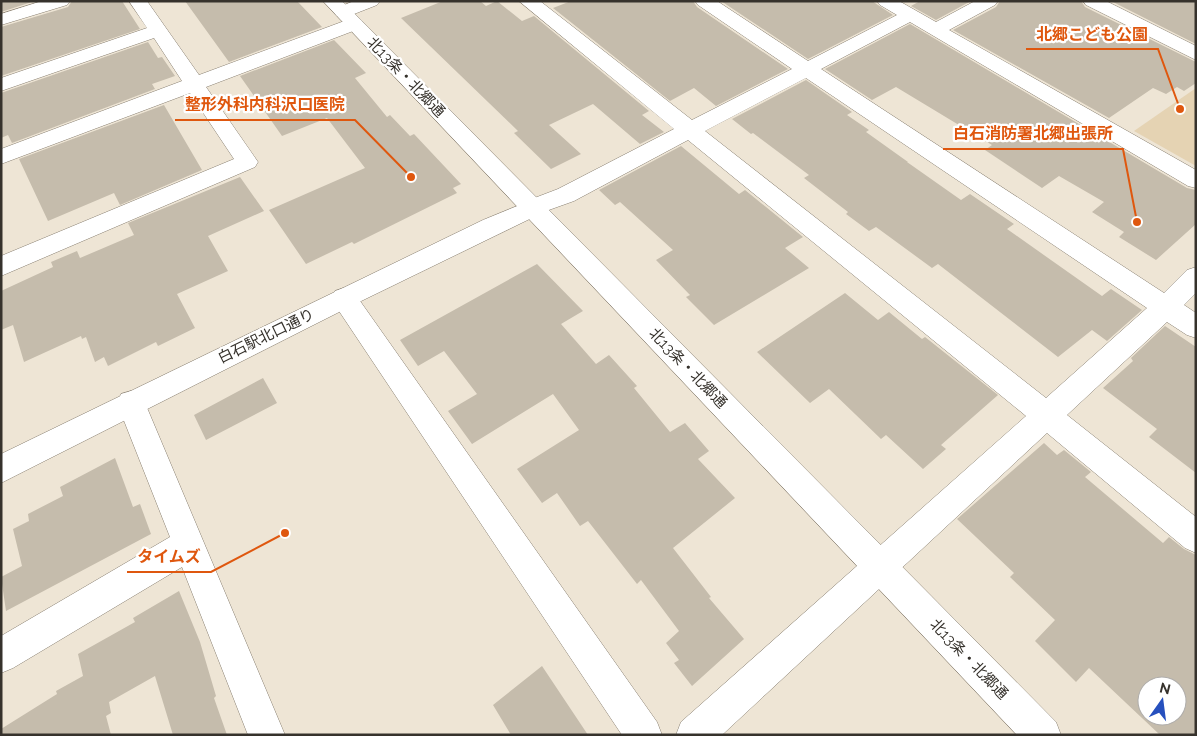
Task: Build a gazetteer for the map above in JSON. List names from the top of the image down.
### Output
{
  "streets": {
    "street": ["北13条・北郷通", "白石駅北口通り"]
  },
  "crossings": [
    ["北13条・北郷通", "白石駅北口通り"]
  ],
  "places": [
    "北郷こども公園",
    "整形外科内科沢口医院",
    "白石消防署北郷出張所",
    "タイムズ"
  ],
  "north": "top"
}
